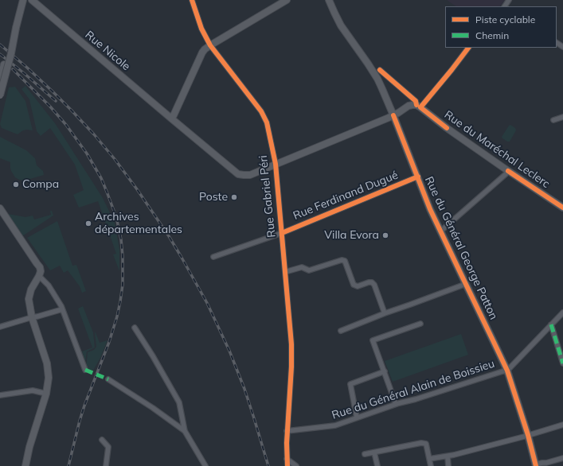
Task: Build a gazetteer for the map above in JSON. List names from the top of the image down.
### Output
{
  "streets": {
    "main road": ["Rue Nicole", "Rue du Maréchal Leclerc", "Rue du Général George Patton"],
    "street": ["Rue Ferdinand Dugué", "Rue Gabriel Péri", "Rue du Général Alain de Boissieu"]
  },
  "crossings": [
    ["Rue Nicole", "Rue Gabriel Péri"],
    ["Rue Nicole", "Rue du Général George Patton"],
    ["Rue Ferdinand Dugué", "Rue Gabriel Péri"],
    ["Rue Ferdinand Dugué", "Rue du Général George Patton"],
    ["Rue Gabriel Péri", "Rue du Général Alain de Boissieu"],
    ["Rue du Général George Patton", "Rue du Général Alain de Boissieu"]
  ],
  "places": [
    "Compa",
    "Poste",
    "Archives départementales",
    "Villa Evora"
  ],
  "legend": ["Piste cyclable", "Chemin"]
}
